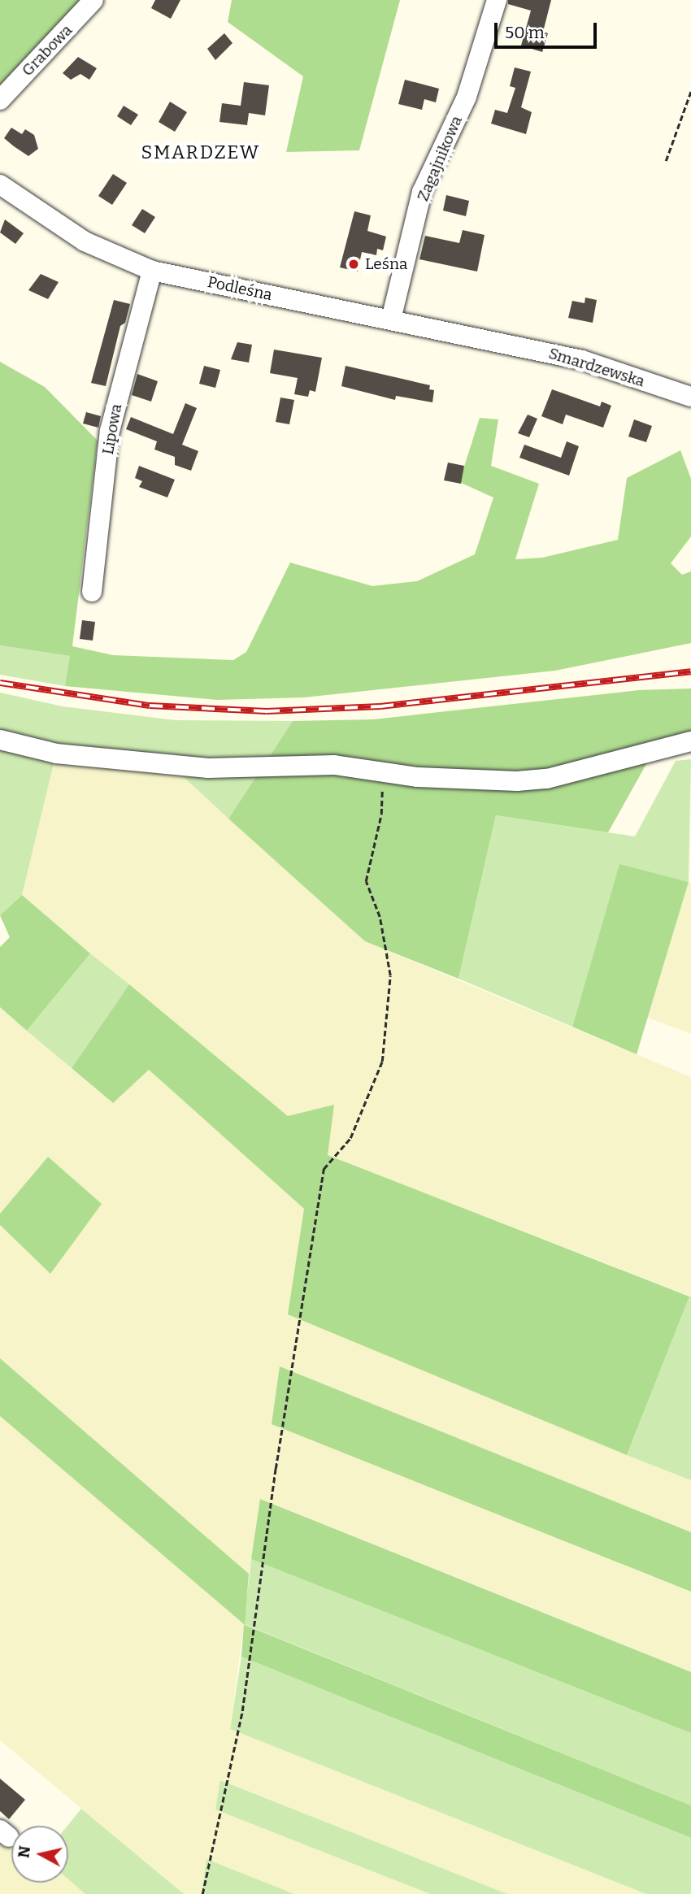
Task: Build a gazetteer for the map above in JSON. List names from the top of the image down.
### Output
{
  "streets": {
    "street": [
      "Grabowa",
      "Zagajnikowa",
      "Podleśna",
      "Smardzewska",
      "Lipowa"
    ]
  },
  "crossings": [
    ["Zagajnikowa", "Podleśna"],
    ["Podleśna", "Smardzewska"],
    ["Podleśna", "Lipowa"]
  ],
  "districts": ["SMARDZEW"],
  "places": ["Leśna"],
  "scale_bar": "50 m",
  "north": "left"
}
